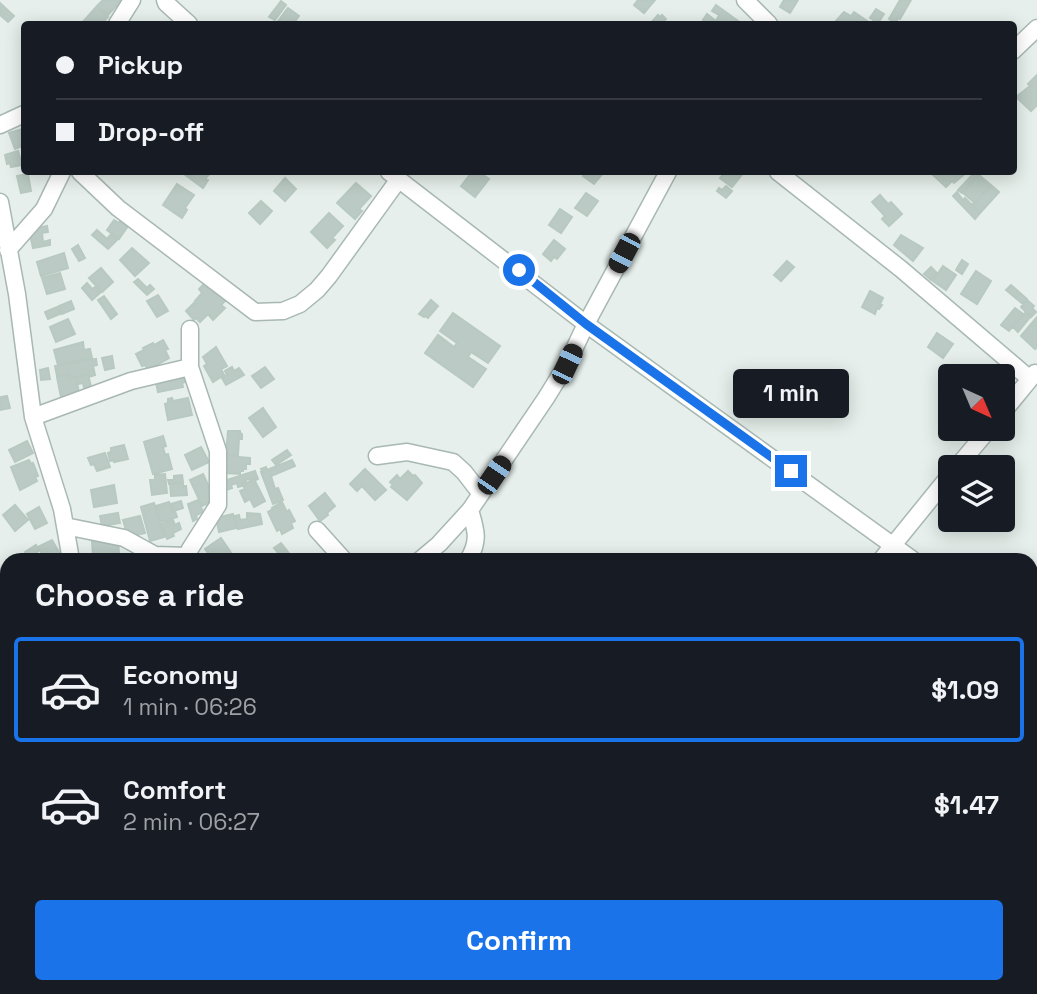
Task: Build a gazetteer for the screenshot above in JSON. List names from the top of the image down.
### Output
{
  "north": "bottom right",
  "page": {
    "banner": ["Pickup", "Drop-off"],
    "bubble": "1 min",
    "heading": "Choose a ride",
    "list": [
      {
        "name": "Economy",
        "note": "1 min · 06:26",
        "value": "$1.09"
      },
      {
        "name": "Comfort",
        "note": "2 min · 06:27",
        "value": "$1.47"
      }
    ],
    "buttons": "Confirm"
  }
}
